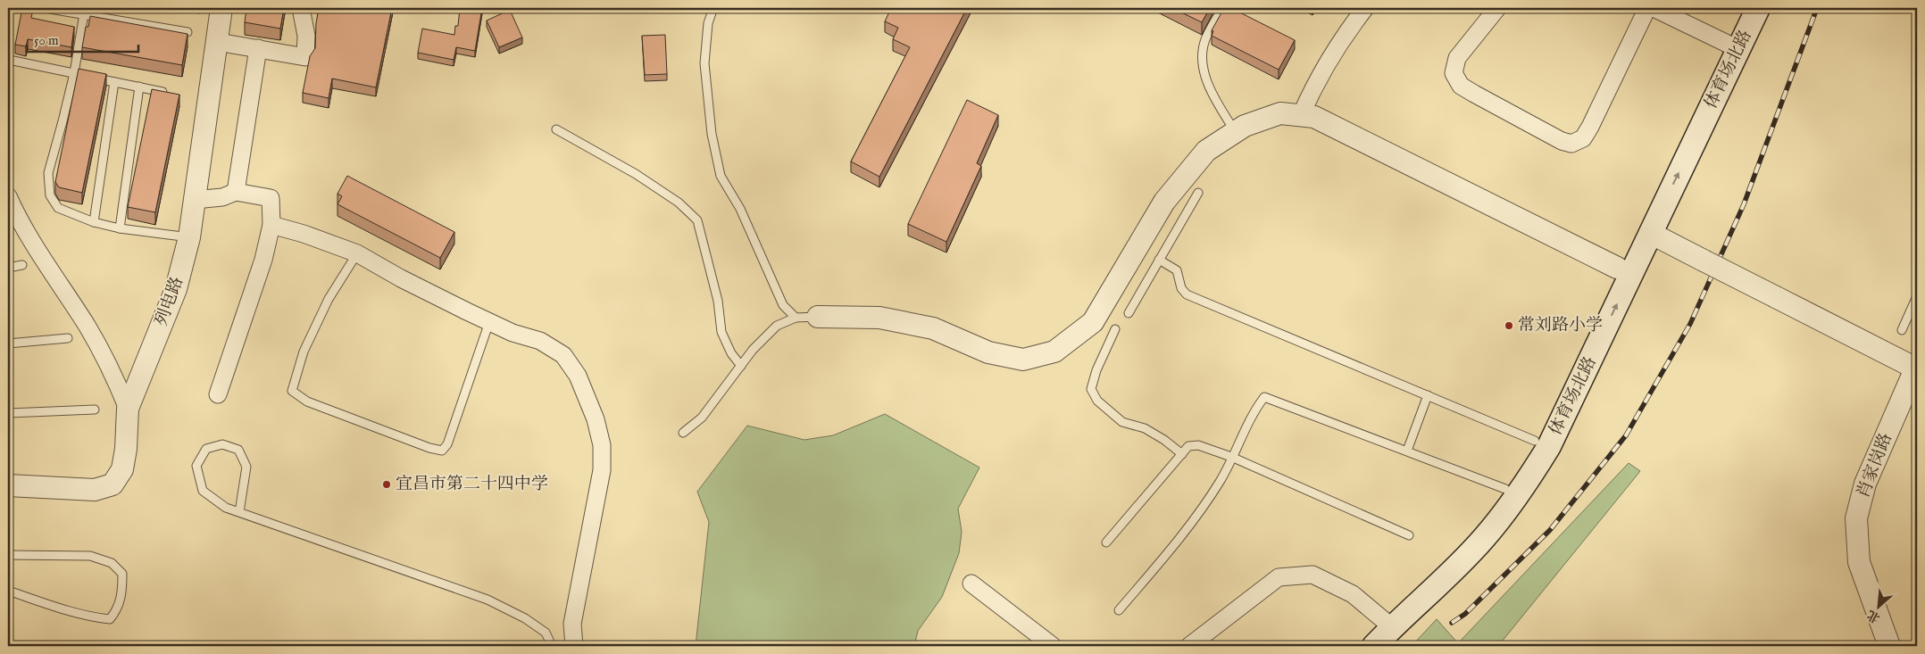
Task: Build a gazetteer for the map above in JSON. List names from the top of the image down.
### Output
{
  "streets": {
    "main road": ["体育场北路"],
    "street": ["列电路", "肖家岗路"]
  },
  "places": ["常刘路小学", "宜昌市第二十四中学"],
  "scale_bar": "50 m",
  "north": "bottom left"
}
